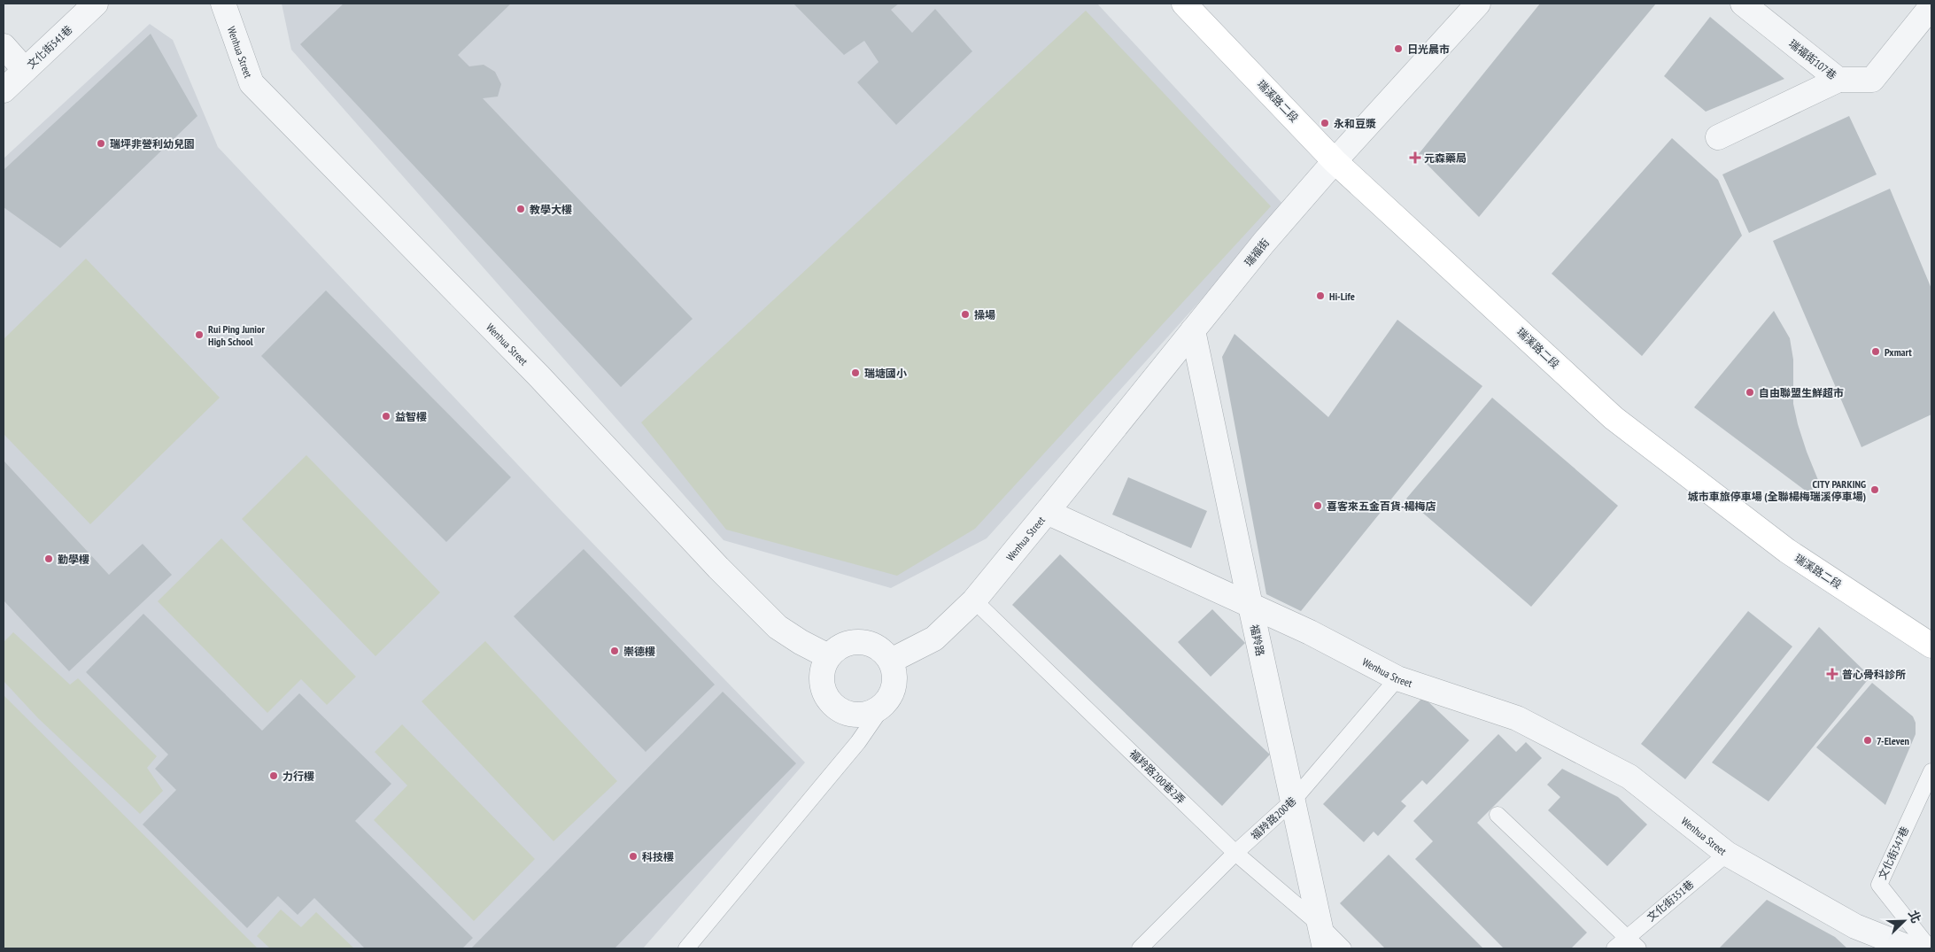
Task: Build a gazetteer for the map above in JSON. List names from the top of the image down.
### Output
{
  "streets": {
    "street": [
      "文化街541巷",
      "Wenhua Street",
      "瑞福街107巷",
      "瑞溪路二段",
      "瑞福街",
      "福羚路"
    ],
    "lane": [
      "福羚路200巷2弄",
      "福羚路200巷",
      "文化街347巷",
      "文化街351巷"
    ]
  },
  "crossings": [
    ["Wenhua Street", "瑞福街"],
    ["Wenhua Street", "福羚路"],
    ["Wenhua Street", "福羚路200巷2弄"],
    ["Wenhua Street", "福羚路200巷"],
    ["Wenhua Street", "文化街351巷"],
    ["瑞溪路二段", "瑞福街"],
    ["瑞福街", "福羚路"],
    ["福羚路", "福羚路200巷2弄"],
    ["福羚路", "福羚路200巷"],
    ["福羚路200巷2弄", "福羚路200巷"]
  ],
  "places": {
    "other": [
      "日光晨市",
      "永和豆漿",
      "瑞坪非營利幼兒園",
      "教學大樓",
      "Hi-Life",
      "操場",
      "Rui Ping Junior High School",
      "Pxmart",
      "瑞塘國小",
      "自由聯盟生鮮超市",
      "益智樓",
      "CITY PARKING 城市車旅停車場 (全聯楊梅瑞溪停車場)",
      "喜客來五金百貨-楊梅店",
      "勤學樓",
      "崇德樓",
      "7-Eleven",
      "力行樓",
      "科技樓"
    ],
    "health": ["元森藥局", "普心骨科診所"]
  },
  "north": "top right"
}
